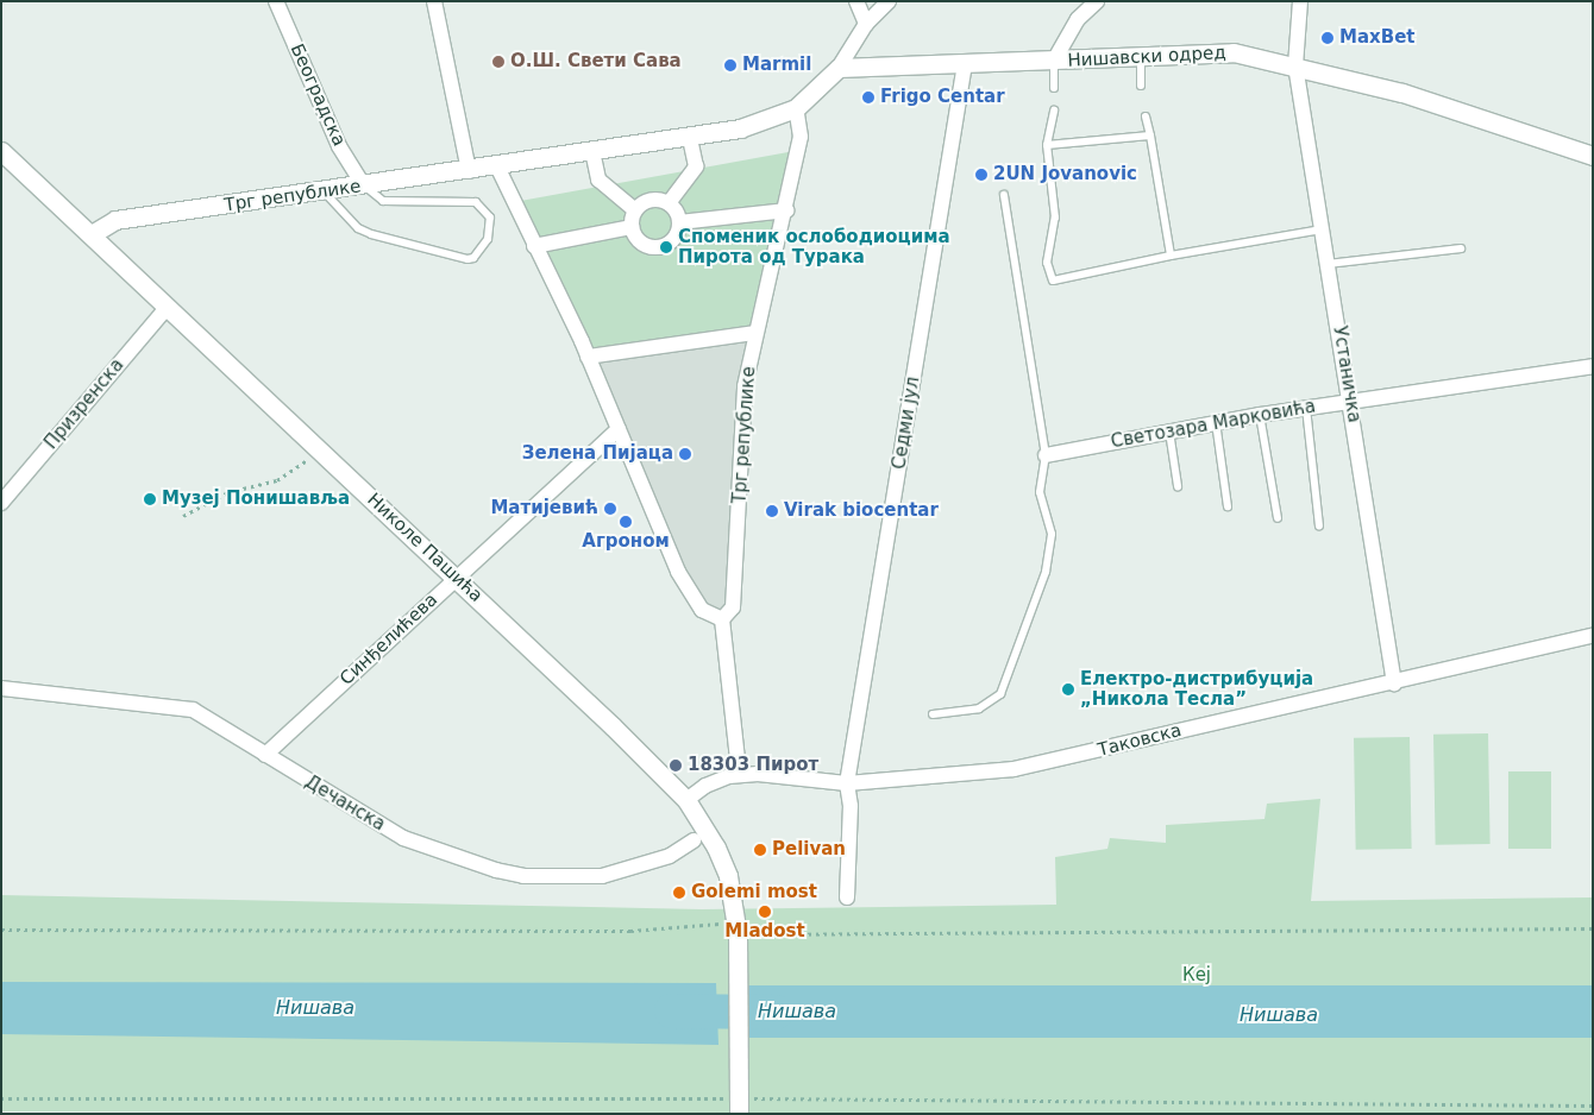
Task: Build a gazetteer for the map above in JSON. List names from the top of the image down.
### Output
{
  "streets": {
    "street": [
      "Нишавски одред",
      "Београдска",
      "Трг републике",
      "Устаничка",
      "Призренска",
      "Седми јул",
      "Светозара Марковића",
      "Николе Пашића",
      "Синђелићева",
      "Таковска",
      "Дечанска"
    ]
  },
  "crossings": [
    ["Нишавски одред", "Трг републике"],
    ["Нишавски одред", "Устаничка"],
    ["Нишавски одред", "Седми јул"],
    ["Београдска", "Трг републике"],
    ["Трг републике", "Николе Пашића"],
    ["Устаничка", "Светозара Марковића"],
    ["Устаничка", "Таковска"],
    ["Призренска", "Николе Пашића"],
    ["Седми јул", "Таковска"],
    ["Николе Пашића", "Синђелићева"],
    ["Николе Пашића", "Таковска"],
    ["Синђелићева", "Дечанска"]
  ],
  "water": ["Нишава"],
  "parks": ["Кеј"],
  "places": [
    "MaxBet",
    "О.Ш. Свети Сава",
    "Marmil",
    "Frigo Centar",
    "2UN Jovanovic",
    "Споменик ослободиоцима Пирота од Турака",
    "Зелена Пијаца",
    "Музеј Понишавља",
    "Матијевић",
    "Virak biocentar",
    "Агроном",
    "Електро-дистрибуција „Никола Тесла”",
    "18303 Пирот",
    "Pelivan",
    "Golemi most",
    "Mladost"
  ]
}
